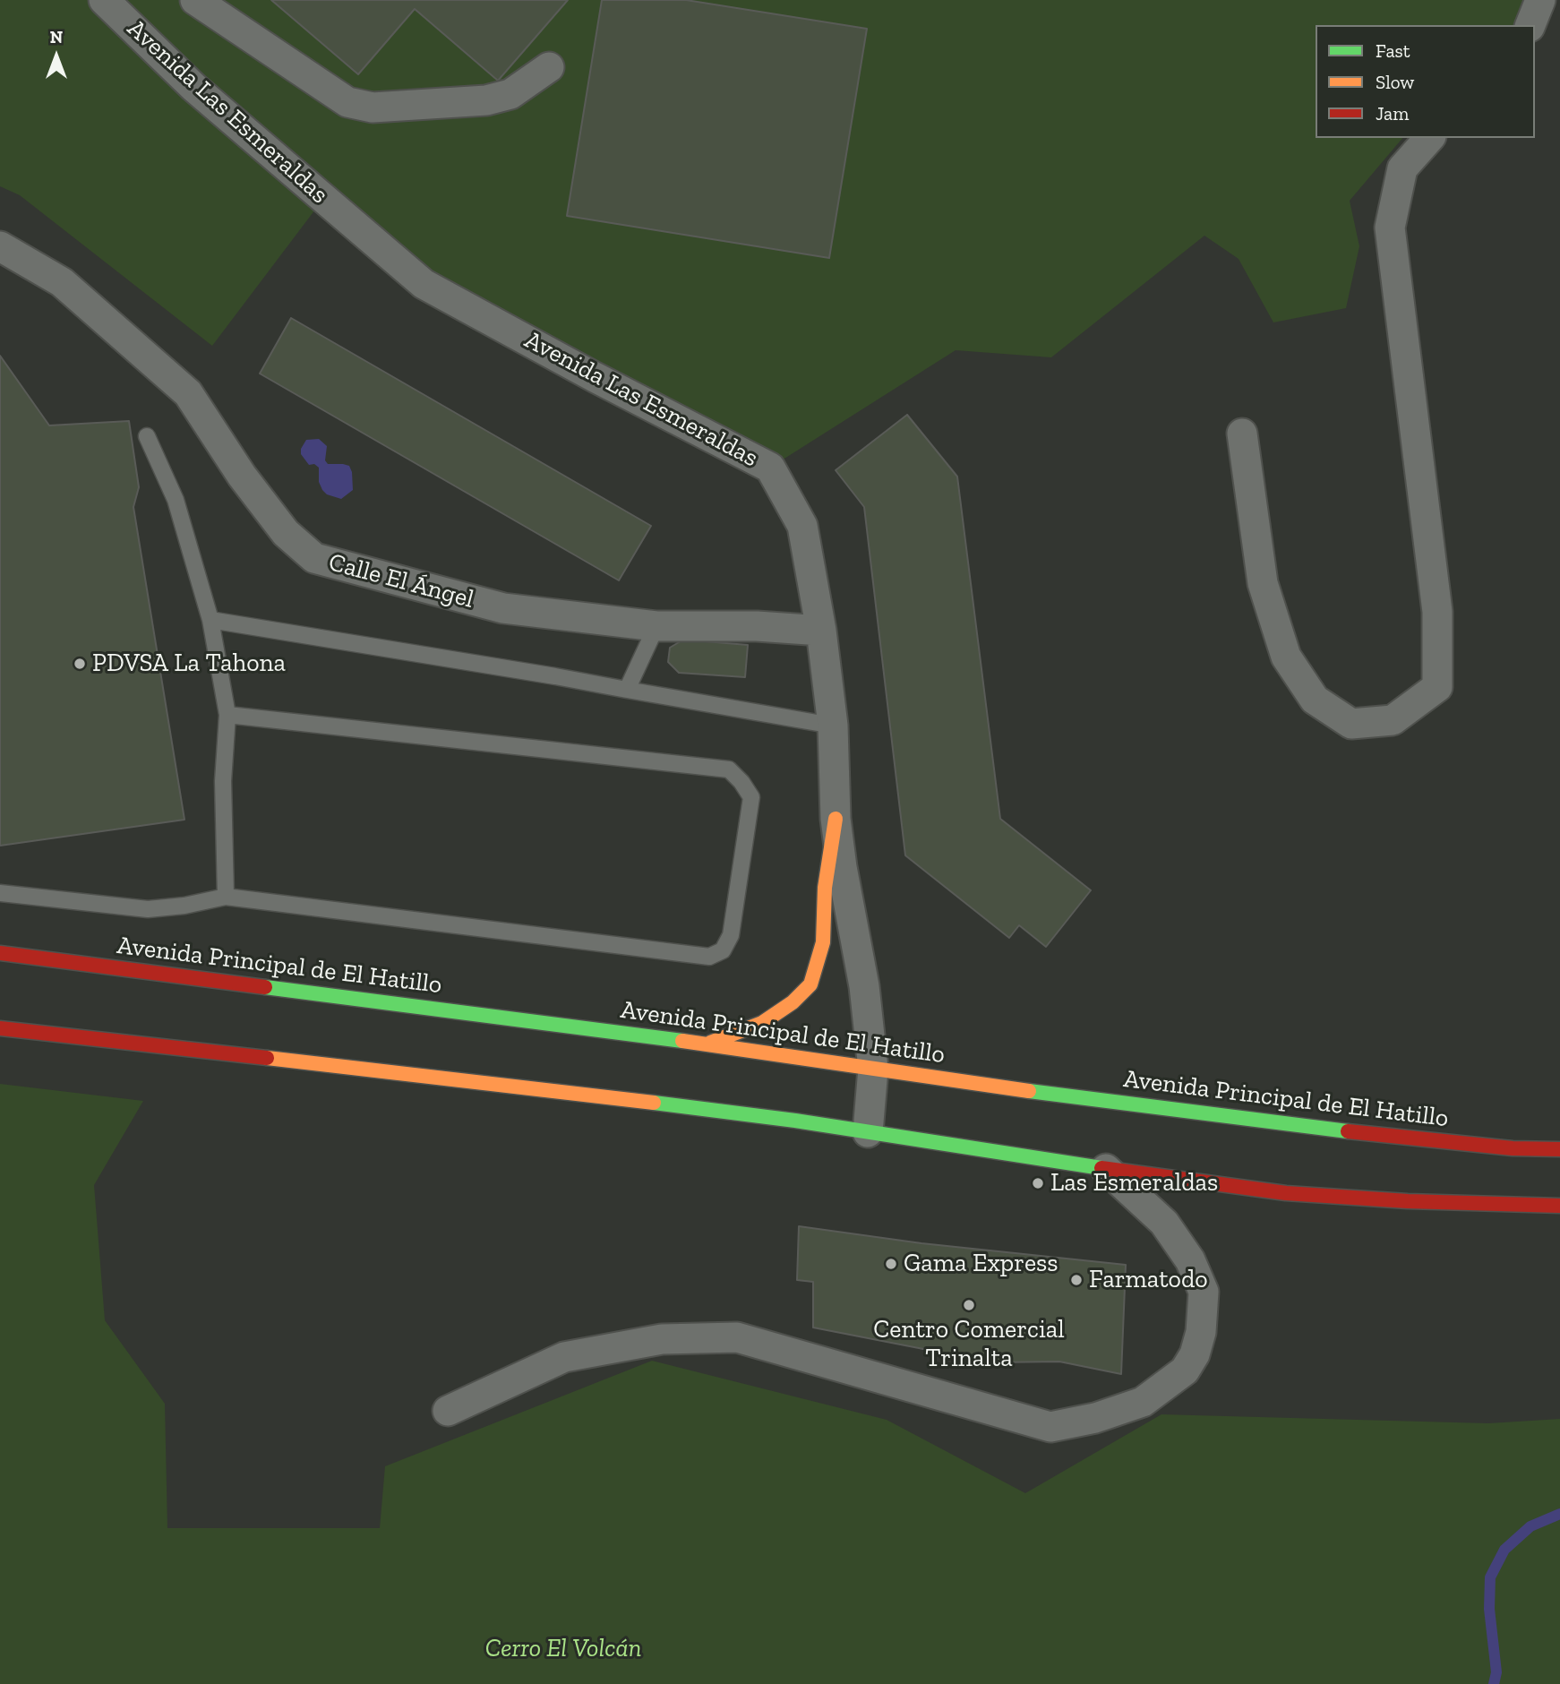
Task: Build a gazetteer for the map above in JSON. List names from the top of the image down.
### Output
{
  "streets": {
    "main road": ["Avenida Principal de El Hatillo"],
    "street": ["Avenida Las Esmeraldas", "Calle El Ángel"]
  },
  "crossings": [
    ["Avenida Las Esmeraldas", "Calle El Ángel"],
    ["Avenida Las Esmeraldas", "Avenida Principal de El Hatillo"]
  ],
  "parks": ["Cerro El Volcán"],
  "places": [
    "PDVSA La Tahona",
    "Las Esmeraldas",
    "Gama Express",
    "Farmatodo",
    "Centro Comercial Trinalta"
  ],
  "legend": ["Fast", "Slow", "Jam"],
  "north": "top"
}
